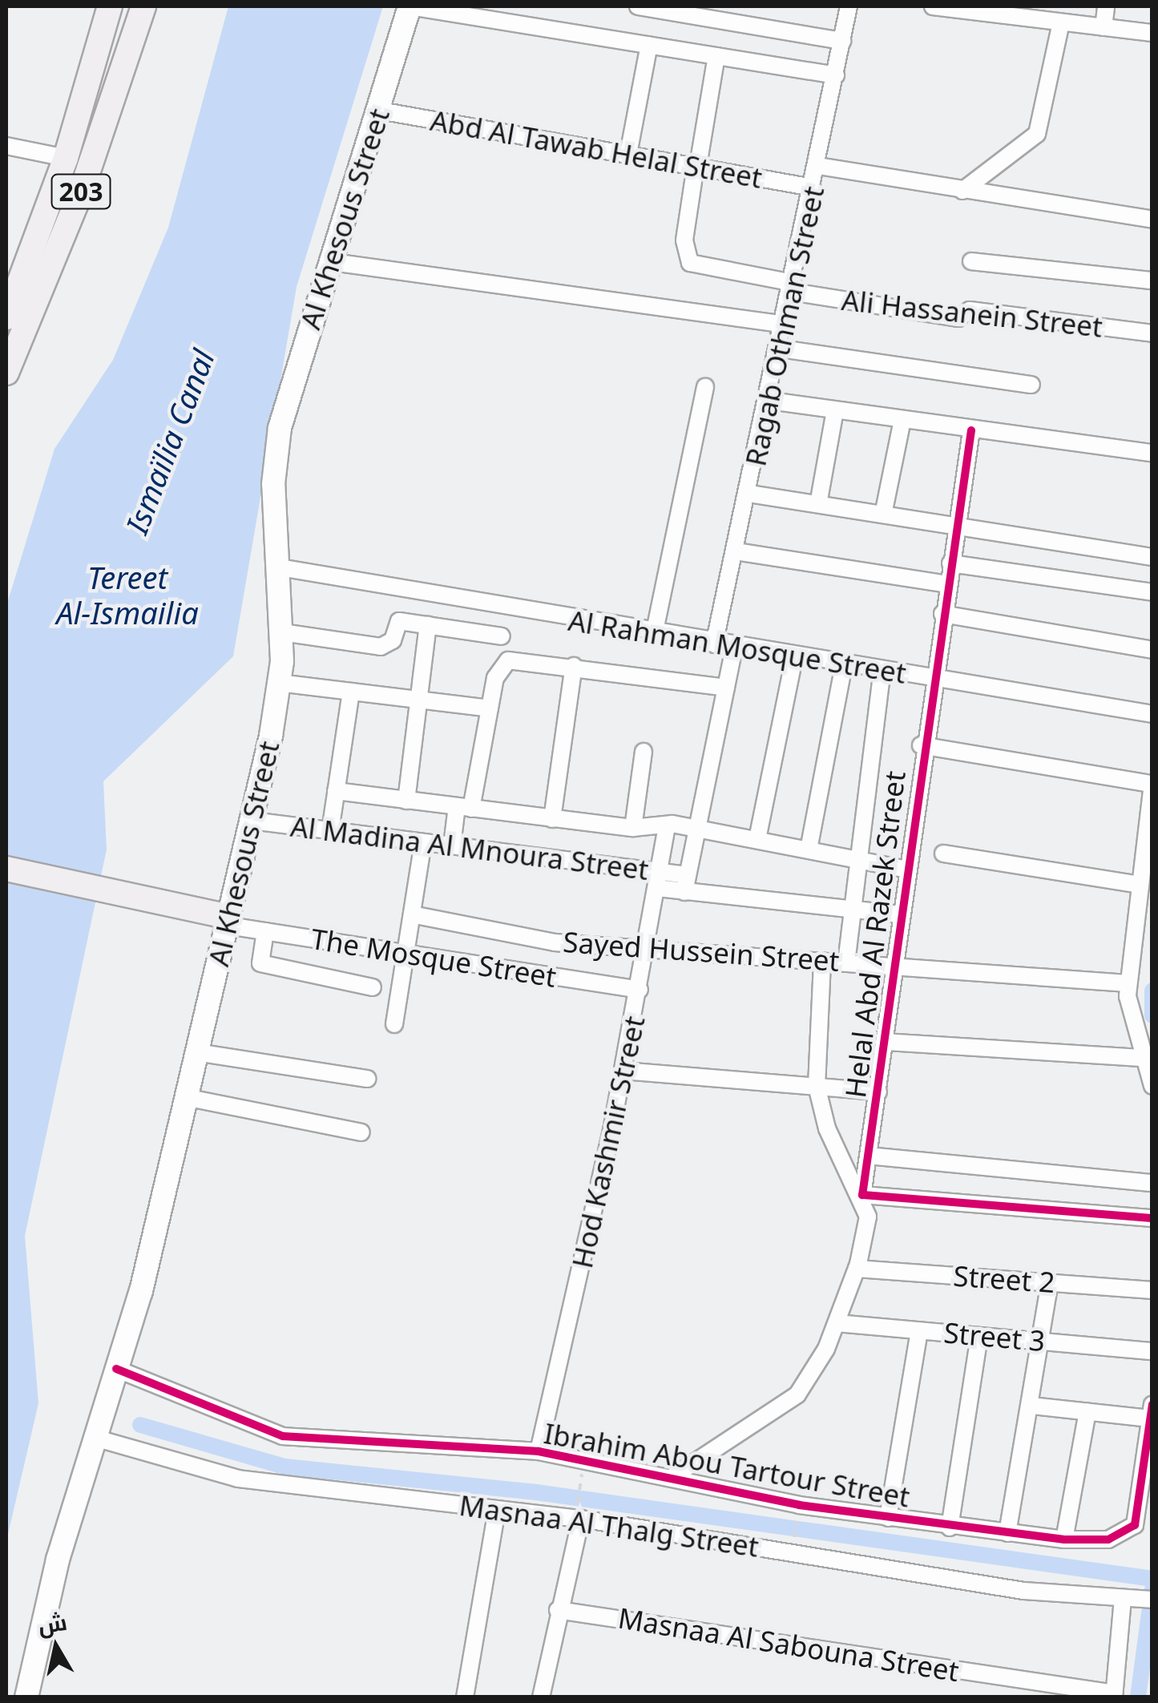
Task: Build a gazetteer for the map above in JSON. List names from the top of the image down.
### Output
{
  "streets": {
    "main road": ["203", "Al Khesous Street"],
    "street": [
      "Abd Al Tawab Helal Street",
      "Ali Hassanein Street",
      "Ragab Othman Street",
      "Al Rahman Mosque Street",
      "Al Madina Al Mnoura Street",
      "Helal Abd Al Razek Street",
      "Sayed Hussein Street",
      "The Mosque Street",
      "Hod Kashmir Street",
      "Street 2",
      "Street 3",
      "Ibrahim Abou Tartour Street",
      "Masnaa Al Thalg Street",
      "Masnaa Al Sabouna Street"
    ]
  },
  "crossings": [
    ["Abd Al Tawab Helal Street", "Al Khesous Street"],
    ["Abd Al Tawab Helal Street", "Ali Hassanein Street"],
    ["Abd Al Tawab Helal Street", "Ragab Othman Street"],
    ["Al Khesous Street", "Al Rahman Mosque Street"],
    ["Al Khesous Street", "Al Madina Al Mnoura Street"],
    ["Al Khesous Street", "The Mosque Street"],
    ["Al Khesous Street", "Ibrahim Abou Tartour Street"],
    ["Al Khesous Street", "Masnaa Al Thalg Street"],
    ["Ali Hassanein Street", "Ragab Othman Street"],
    ["Ragab Othman Street", "Al Rahman Mosque Street"],
    ["Al Rahman Mosque Street", "Helal Abd Al Razek Street"],
    ["Al Madina Al Mnoura Street", "Helal Abd Al Razek Street"],
    ["Al Madina Al Mnoura Street", "Hod Kashmir Street"],
    ["Helal Abd Al Razek Street", "Sayed Hussein Street"],
    ["Sayed Hussein Street", "Hod Kashmir Street"],
    ["The Mosque Street", "Hod Kashmir Street"],
    ["Hod Kashmir Street", "Ibrahim Abou Tartour Street"]
  ],
  "water": ["Ismaïlia Canal", "Tereet Al-Ismailia"],
  "north": "top"
}
